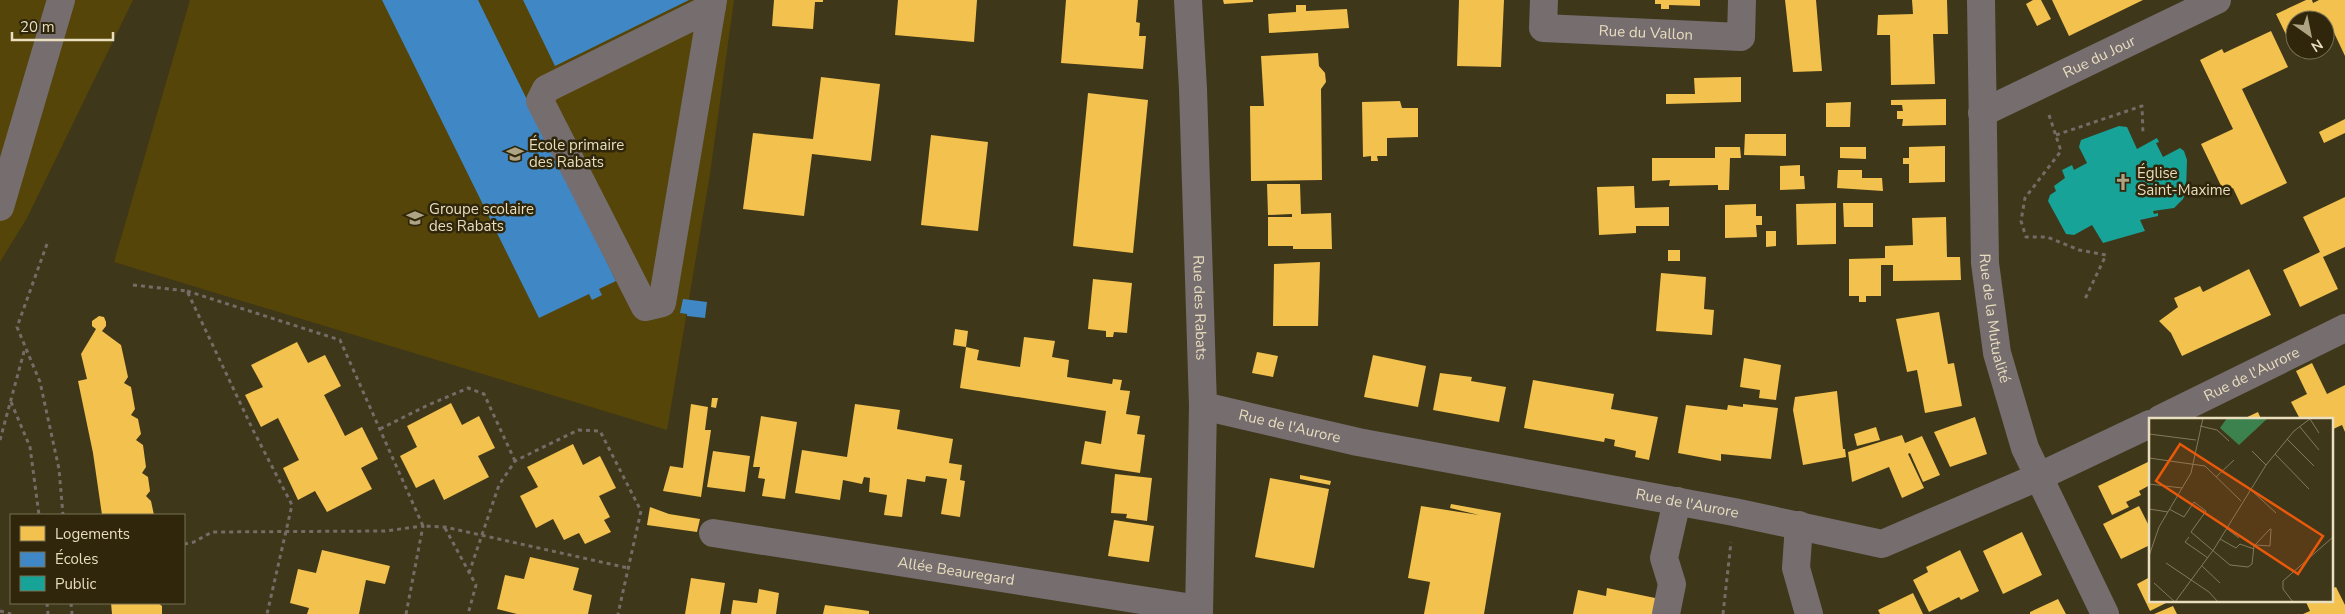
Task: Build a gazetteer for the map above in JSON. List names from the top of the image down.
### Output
{
  "streets": {
    "street": [
      "Rue du Vallon",
      "Rue du Jour",
      "Rue des Rabats",
      "Rue de la Mutualité",
      "Rue de l'Aurore",
      "Allée Beauregard"
    ]
  },
  "crossings": [
    ["Rue du Jour", "Rue de la Mutualité"],
    ["Rue des Rabats", "Rue de l'Aurore"],
    ["Rue des Rabats", "Allée Beauregard"],
    ["Rue de la Mutualité", "Rue de l'Aurore"]
  ],
  "places": {
    "school or university": ["École primaire des Rabats", "Groupe scolaire des Rabats"],
    "church": ["Église Saint-Maxime"]
  },
  "legend": ["Logements", "Écoles", "Public"],
  "scale_bar": "20 m",
  "north": "bottom right"
}
